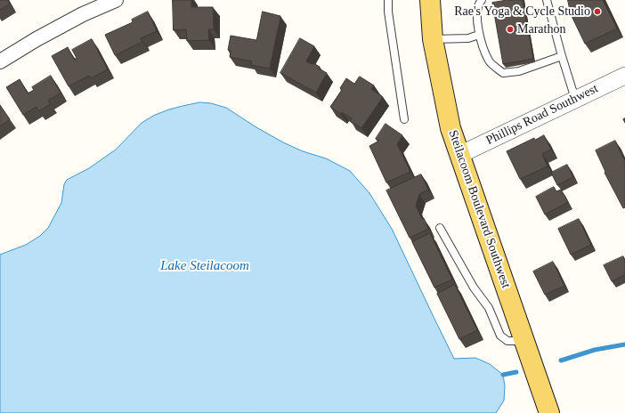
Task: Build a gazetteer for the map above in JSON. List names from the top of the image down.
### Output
{
  "streets": {
    "main road": ["Steilacoom Boulevard Southwest"],
    "street": ["Phillips Road Southwest"]
  },
  "crossings": [
    ["Phillips Road Southwest", "Steilacoom Boulevard Southwest"]
  ],
  "water": ["Lake Steilacoom"],
  "places": ["Rae's Yoga & Cycle Studio", "Marathon"]
}
